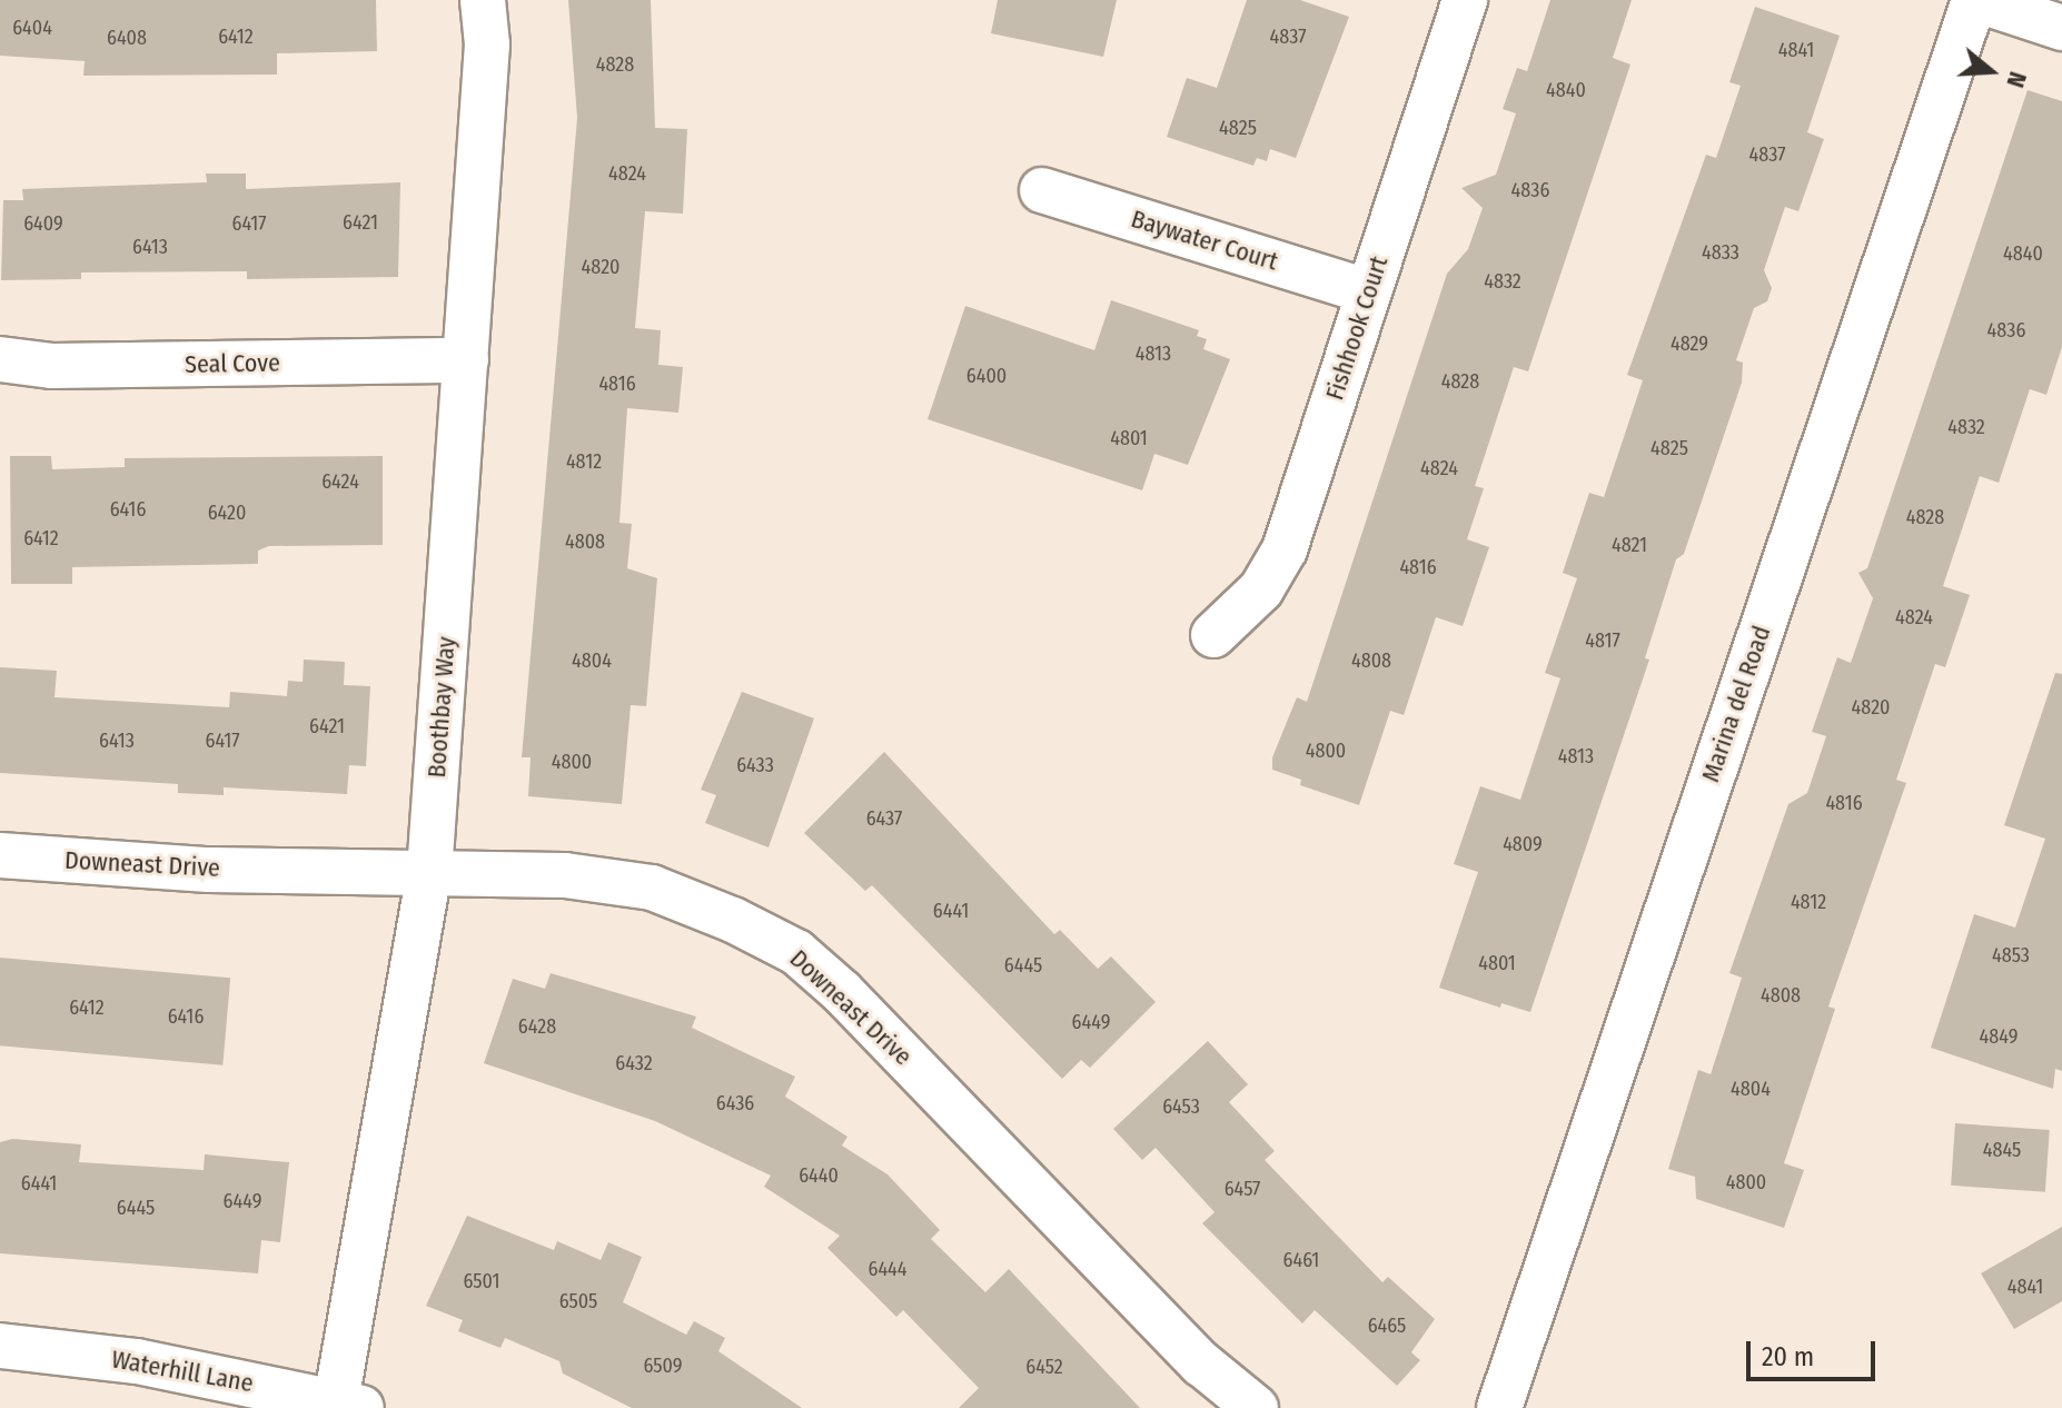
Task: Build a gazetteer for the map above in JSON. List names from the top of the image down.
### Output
{
  "streets": {
    "street": [
      "Baywater Court",
      "Fishhook Court",
      "Seal Cove",
      "Marina del Road",
      "Boothbay Way",
      "Downeast Drive",
      "Waterhill Lane"
    ]
  },
  "crossings": [
    ["Baywater Court", "Fishhook Court"],
    ["Seal Cove", "Boothbay Way"],
    ["Boothbay Way", "Downeast Drive"],
    ["Boothbay Way", "Waterhill Lane"]
  ],
  "house_numbers": [
    "6404",
    "6412",
    "4837",
    "6408",
    "4841",
    "4828",
    "4840",
    "4825",
    "4837",
    "4824",
    "4836",
    "6421",
    "6409",
    "6417",
    "6413",
    "4833",
    "4840",
    "4820",
    "4832",
    "4836",
    "4829",
    "4813",
    "6400",
    "4828",
    "4816",
    "4832",
    "4801",
    "4825",
    "4812",
    "4824",
    "6424",
    "6416",
    "6420",
    "4828",
    "6412",
    "4808",
    "4821",
    "4816",
    "4824",
    "4817",
    "4804",
    "4808",
    "4820",
    "6421",
    "6413",
    "6417",
    "4800",
    "4813",
    "4800",
    "6433",
    "4816",
    "6437",
    "4809",
    "4812",
    "6441",
    "4853",
    "4801",
    "6445",
    "4808",
    "6412",
    "6416",
    "6449",
    "6428",
    "4849",
    "6432",
    "4804",
    "6436",
    "6453",
    "4845",
    "6440",
    "4800",
    "6441",
    "6457",
    "6449",
    "6445",
    "6461",
    "6444",
    "6501",
    "4841",
    "6505",
    "6465",
    "6509",
    "6452"
  ],
  "scale_bar": "20 m",
  "north": "right"
}
